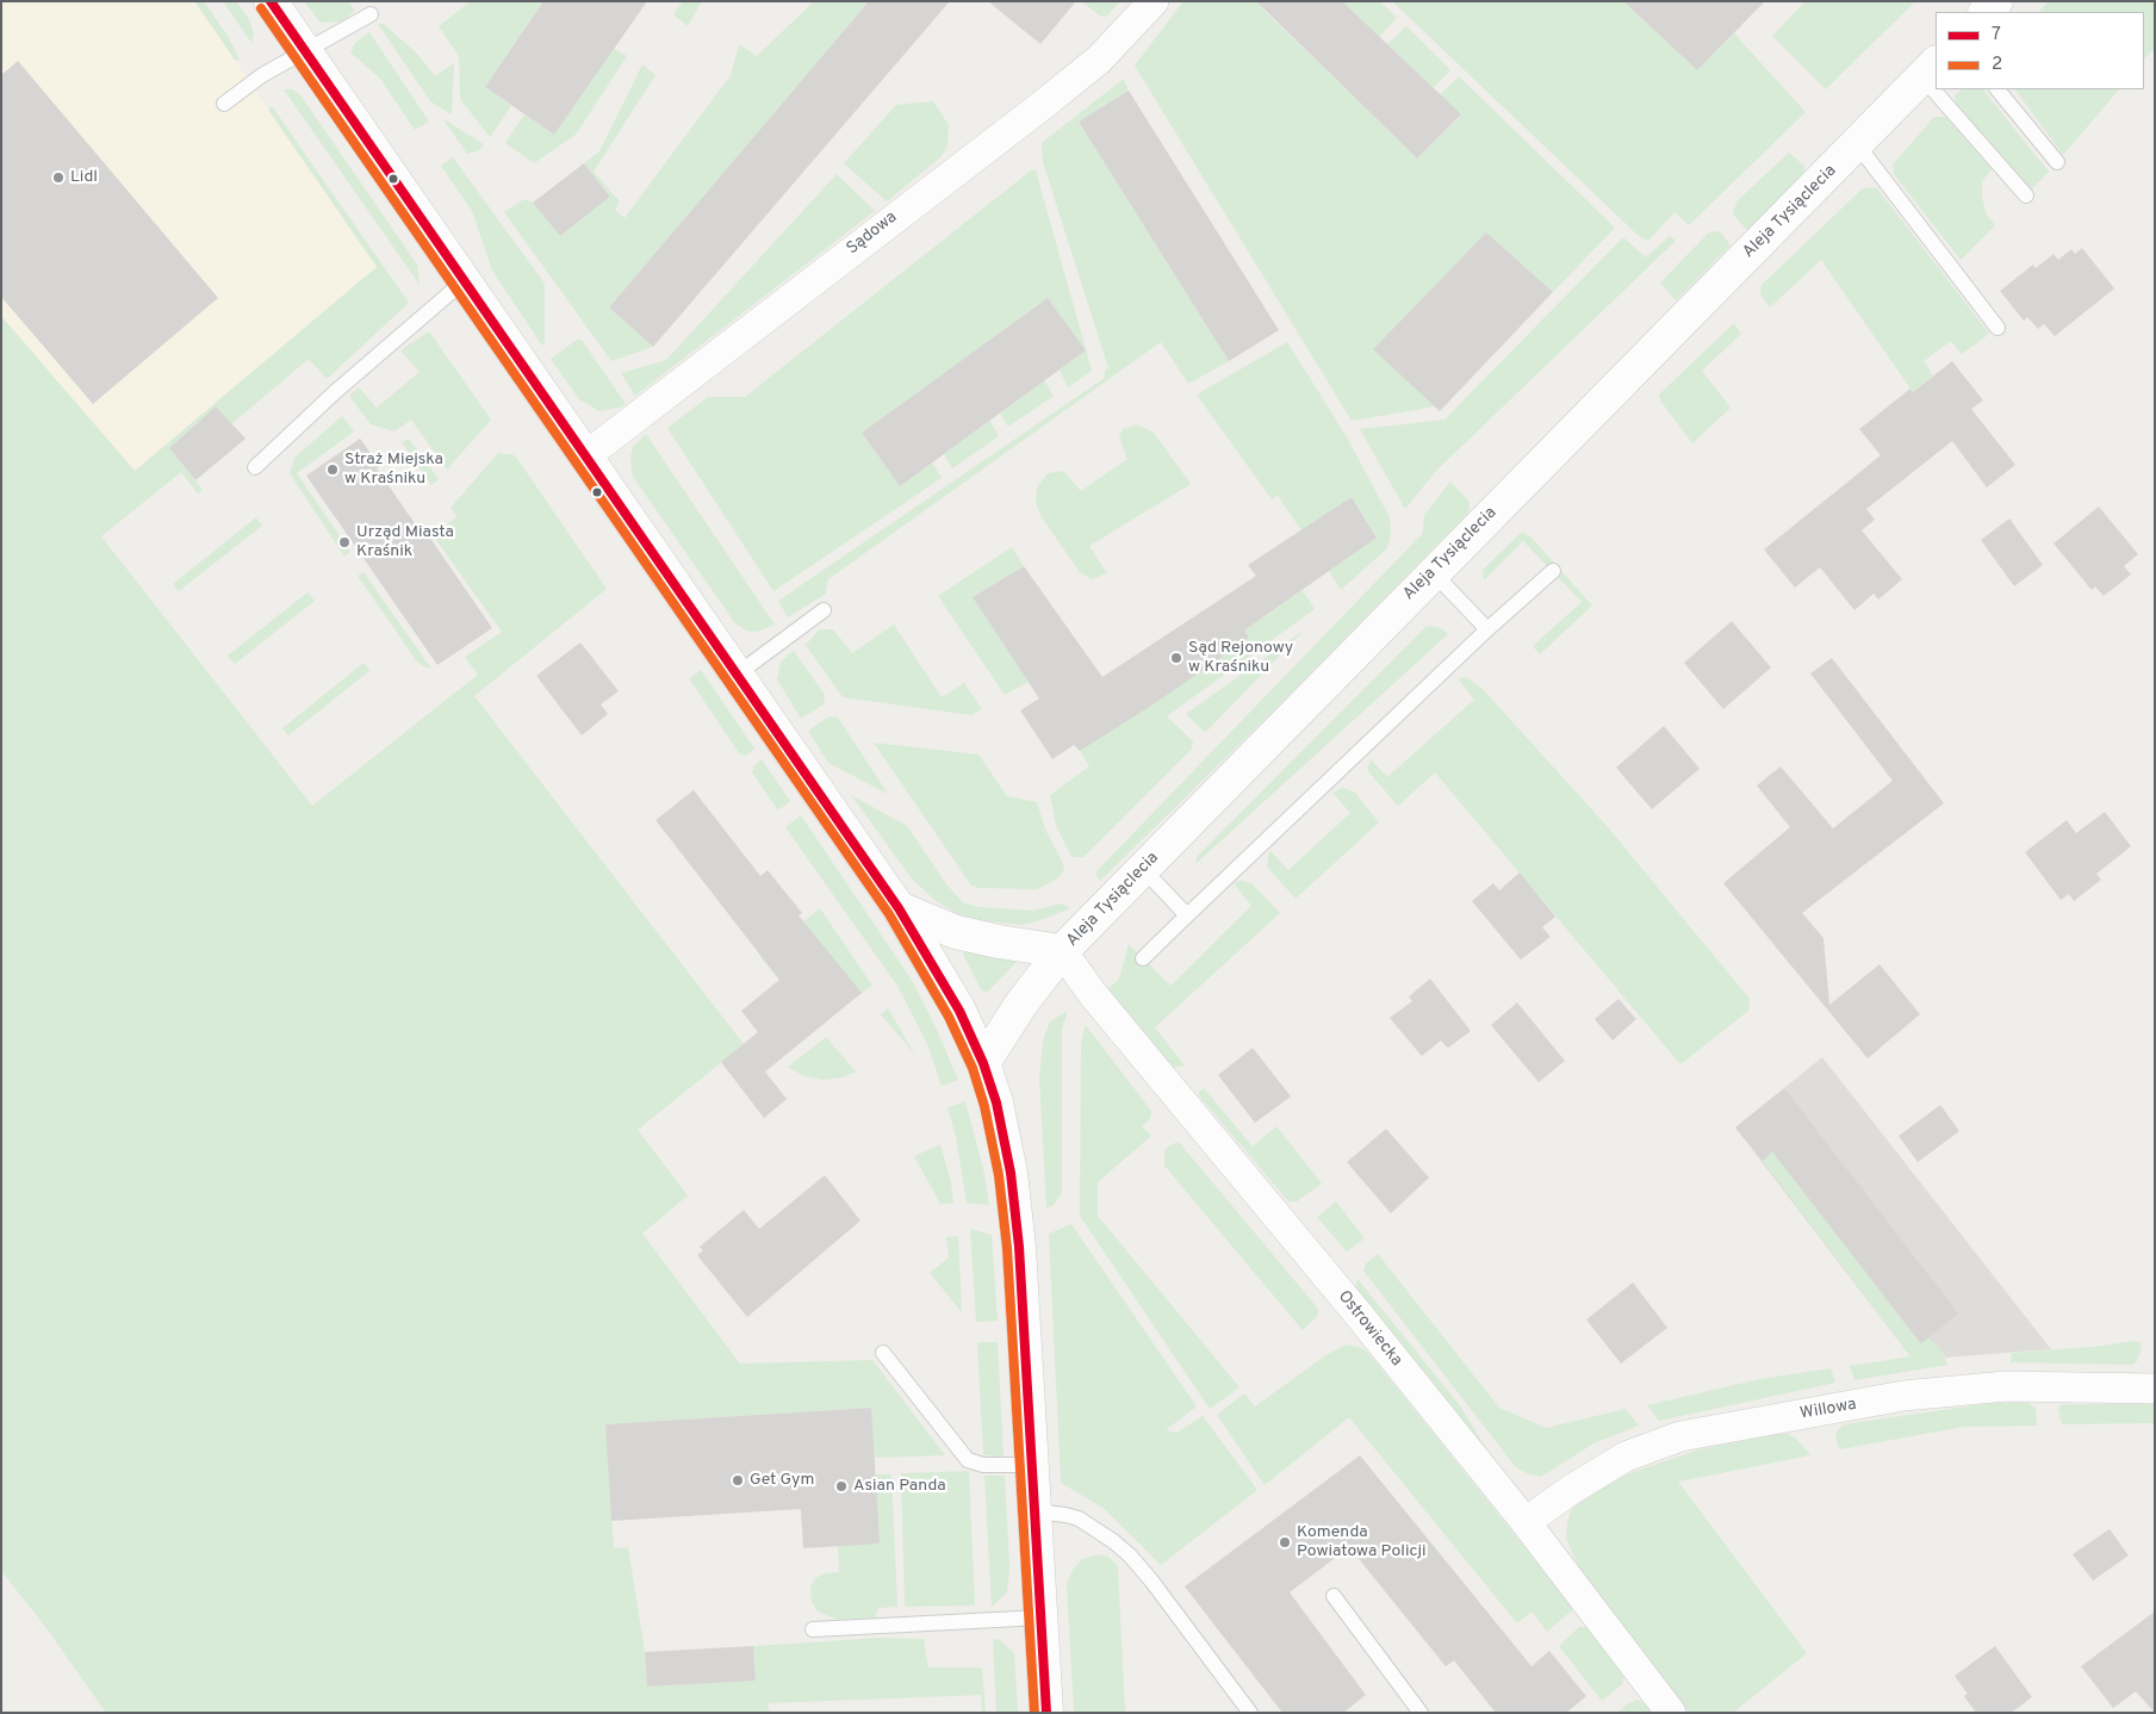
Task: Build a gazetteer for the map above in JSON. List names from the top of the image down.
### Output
{
  "streets": {
    "street": [
      "Aleja Tysiąclecia",
      "Sądowa",
      "Ostrowiecka",
      "Willowa"
    ]
  },
  "crossings": [
    ["Aleja Tysiąclecia", "Ostrowiecka"],
    ["Ostrowiecka", "Willowa"]
  ],
  "places": [
    "Lidl",
    "Straż Miejska w Kraśniku",
    "Urząd Miasta Kraśnik",
    "Sąd Rejonowy w Kraśniku",
    "Get Gym",
    "Asian Panda",
    "Komenda Powiatowa Policji"
  ],
  "lines": ["transit line 7", "transit line 2"],
  "legend": ["7", "2"]
}
